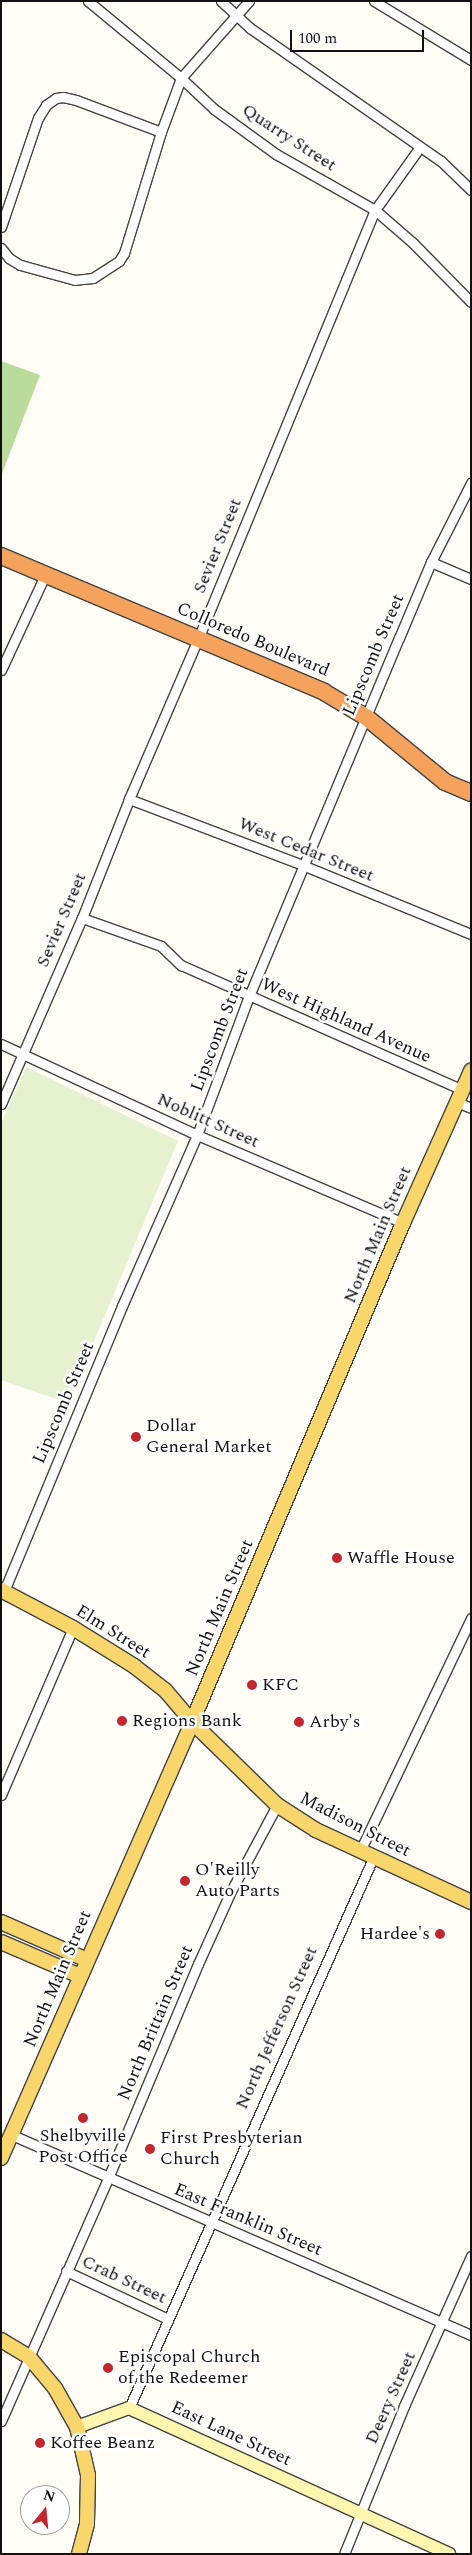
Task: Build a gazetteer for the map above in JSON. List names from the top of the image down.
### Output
{
  "streets": {
    "highway": ["Colloredo Boulevard"],
    "main road": ["North Main Street", "Elm Street", "Madison Street"],
    "street": [
      "Quarry Street",
      "Sevier Street",
      "Lipscomb Street",
      "West Cedar Street",
      "West Highland Avenue",
      "Noblitt Street",
      "North Brittain Street",
      "North Jefferson Street",
      "East Franklin Street",
      "Crab Street",
      "Deery Street",
      "East Lane Street"
    ]
  },
  "crossings": [
    ["Quarry Street", "Sevier Street"],
    ["Sevier Street", "Colloredo Boulevard"],
    ["Sevier Street", "West Cedar Street"],
    ["Sevier Street", "West Highland Avenue"],
    ["Sevier Street", "Noblitt Street"],
    ["Colloredo Boulevard", "Lipscomb Street"],
    ["Lipscomb Street", "West Cedar Street"],
    ["Lipscomb Street", "West Highland Avenue"],
    ["Lipscomb Street", "Noblitt Street"],
    ["Lipscomb Street", "Elm Street"],
    ["West Highland Avenue", "North Main Street"],
    ["Noblitt Street", "North Main Street"],
    ["North Main Street", "Elm Street"],
    ["North Main Street", "Madison Street"],
    ["North Main Street", "East Franklin Street"],
    ["Elm Street", "Madison Street"],
    ["Madison Street", "North Brittain Street"],
    ["Madison Street", "North Jefferson Street"],
    ["North Brittain Street", "East Franklin Street"],
    ["North Brittain Street", "Crab Street"],
    ["North Jefferson Street", "East Franklin Street"],
    ["North Jefferson Street", "Crab Street"],
    ["North Jefferson Street", "East Lane Street"],
    ["East Franklin Street", "Deery Street"],
    ["Deery Street", "East Lane Street"]
  ],
  "places": [
    "Dollar General Market",
    "Waffle House",
    "KFC",
    "Regions Bank",
    "Arby's",
    "O'Reilly Auto Parts",
    "Hardee's",
    "Shelbyville Post Office",
    "First Presbyterian Church",
    "Episcopal Church of the Redeemer",
    "Koffee Beanz"
  ],
  "scale_bar": "100 m",
  "north": "top"
}
